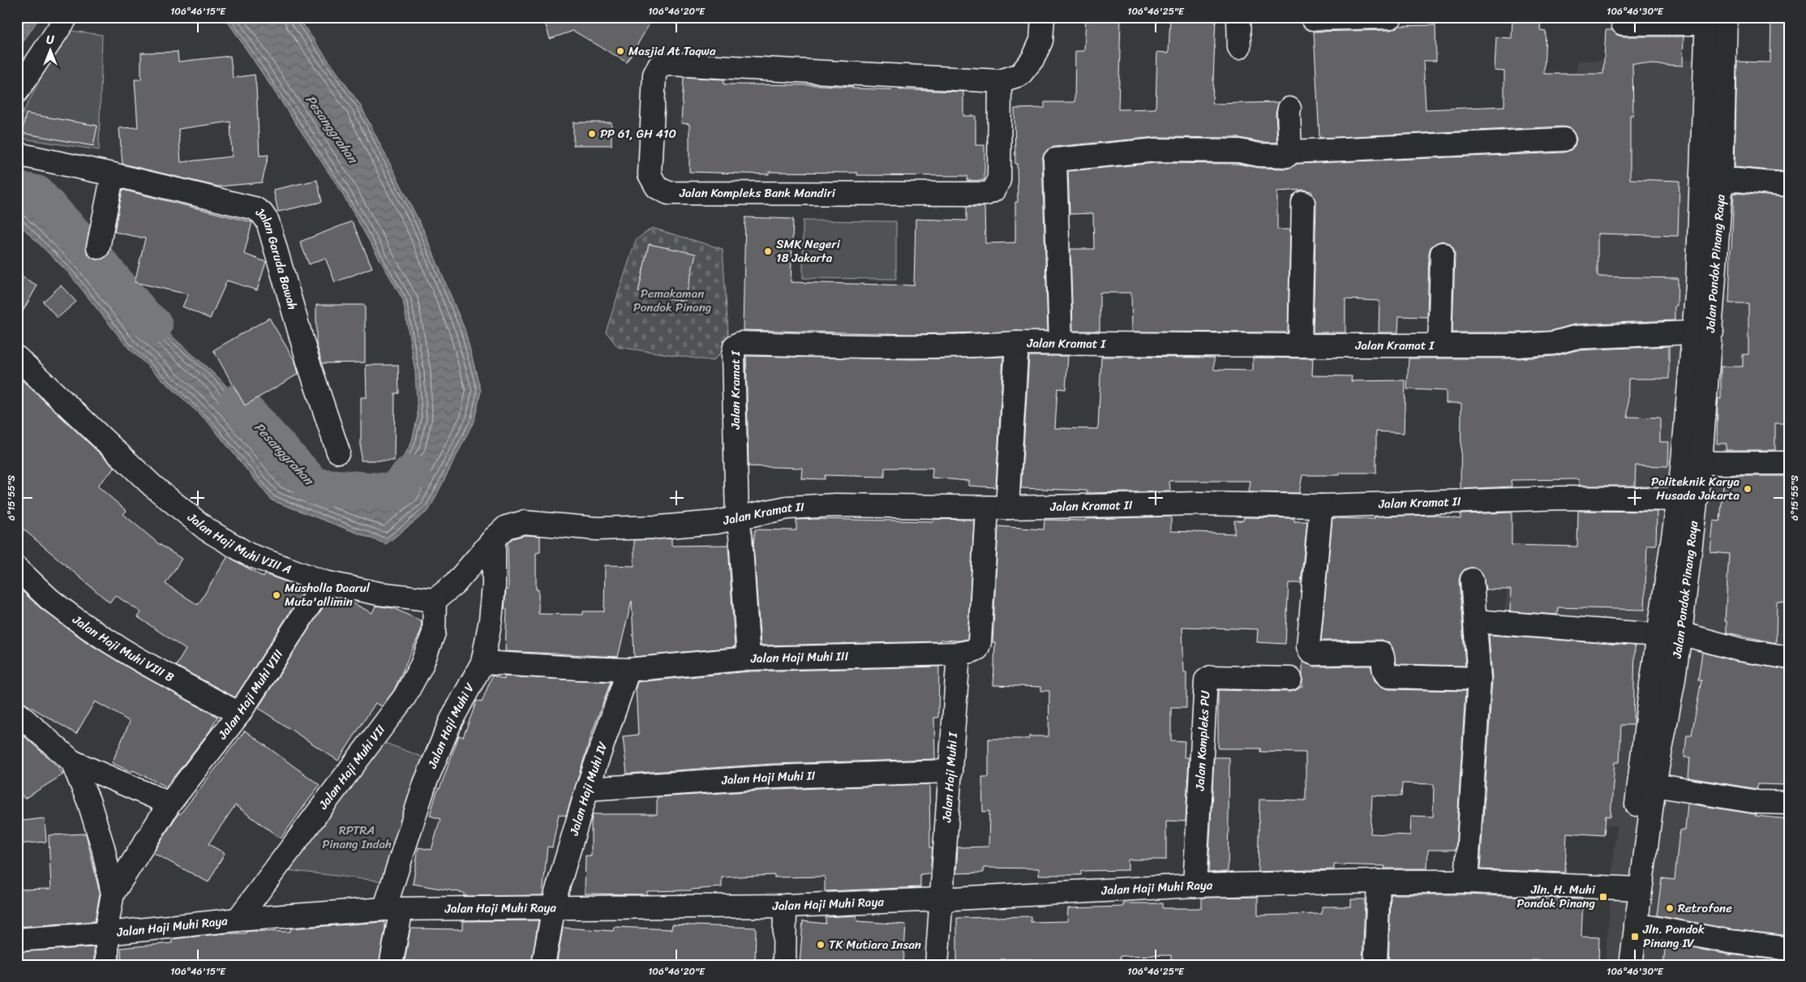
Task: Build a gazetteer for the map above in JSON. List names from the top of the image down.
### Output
{
  "streets": {
    "street": [
      "Jalan Kompleks Bank Mandiri",
      "Jalan Garuda Bawah",
      "Jalan Pondok Pinang Raya",
      "Jalan Kramat I",
      "Jalan Kramat II",
      "Jalan Haji Muhi VIII A",
      "Jalan Haji Muhi VIII B",
      "Jalan Haji Muhi III",
      "Jalan Haji Muhi VIII",
      "Jalan Haji Muhi V",
      "Jalan Kompleks PU",
      "Jalan Haji Muhi VII",
      "Jalan Haji Muhi I",
      "Jalan Haji Muhi II",
      "Jalan Haji Muhi IV",
      "Jalan Haji Muhi Raya"
    ]
  },
  "crossings": [
    ["Jalan Pondok Pinang Raya", "Jalan Kramat I"],
    ["Jalan Pondok Pinang Raya", "Jalan Kramat II"],
    ["Jalan Pondok Pinang Raya", "Jalan Haji Muhi Raya"],
    ["Jalan Kramat I", "Jalan Kramat II"],
    ["Jalan Kramat I", "Jalan Haji Muhi III"],
    ["Jalan Kramat II", "Jalan Haji Muhi III"],
    ["Jalan Kramat II", "Jalan Haji Muhi V"],
    ["Jalan Haji Muhi VIII A", "Jalan Haji Muhi VIII"],
    ["Jalan Haji Muhi VIII A", "Jalan Haji Muhi VII"],
    ["Jalan Haji Muhi VIII B", "Jalan Haji Muhi VIII"],
    ["Jalan Haji Muhi III", "Jalan Haji Muhi V"],
    ["Jalan Haji Muhi III", "Jalan Haji Muhi I"],
    ["Jalan Haji Muhi III", "Jalan Haji Muhi IV"],
    ["Jalan Haji Muhi VIII", "Jalan Haji Muhi Raya"],
    ["Jalan Haji Muhi V", "Jalan Haji Muhi Raya"],
    ["Jalan Kompleks PU", "Jalan Haji Muhi Raya"],
    ["Jalan Haji Muhi VII", "Jalan Haji Muhi Raya"],
    ["Jalan Haji Muhi I", "Jalan Haji Muhi II"],
    ["Jalan Haji Muhi I", "Jalan Haji Muhi Raya"],
    ["Jalan Haji Muhi II", "Jalan Haji Muhi IV"],
    ["Jalan Haji Muhi IV", "Jalan Haji Muhi Raya"]
  ],
  "water": ["Pesanggrahan"],
  "parks": ["Pemakaman Pondok Pinang", "RPTRA Pinang Indah"],
  "places": {
    "other": [
      "Masjid At Taqwa",
      "PP 61, GH 410",
      "SMK Negeri 18 Jakarta",
      "Politeknik Karya Husada Jakarta",
      "Musholla Daarul Muta'allimin",
      "Retrofone",
      "TK Mutiara Insan"
    ],
    "transit": ["Jln. H. Muhi Pondok Pinang", "Jln. Pondok Pinang IV"]
  },
  "north": "top",
  "coordinates": [
    "106°46'15\"E",
    "106°46'20\"E",
    "106°46'25\"E",
    "106°46'30\"E",
    "6°15'55\"S"
  ]
}
